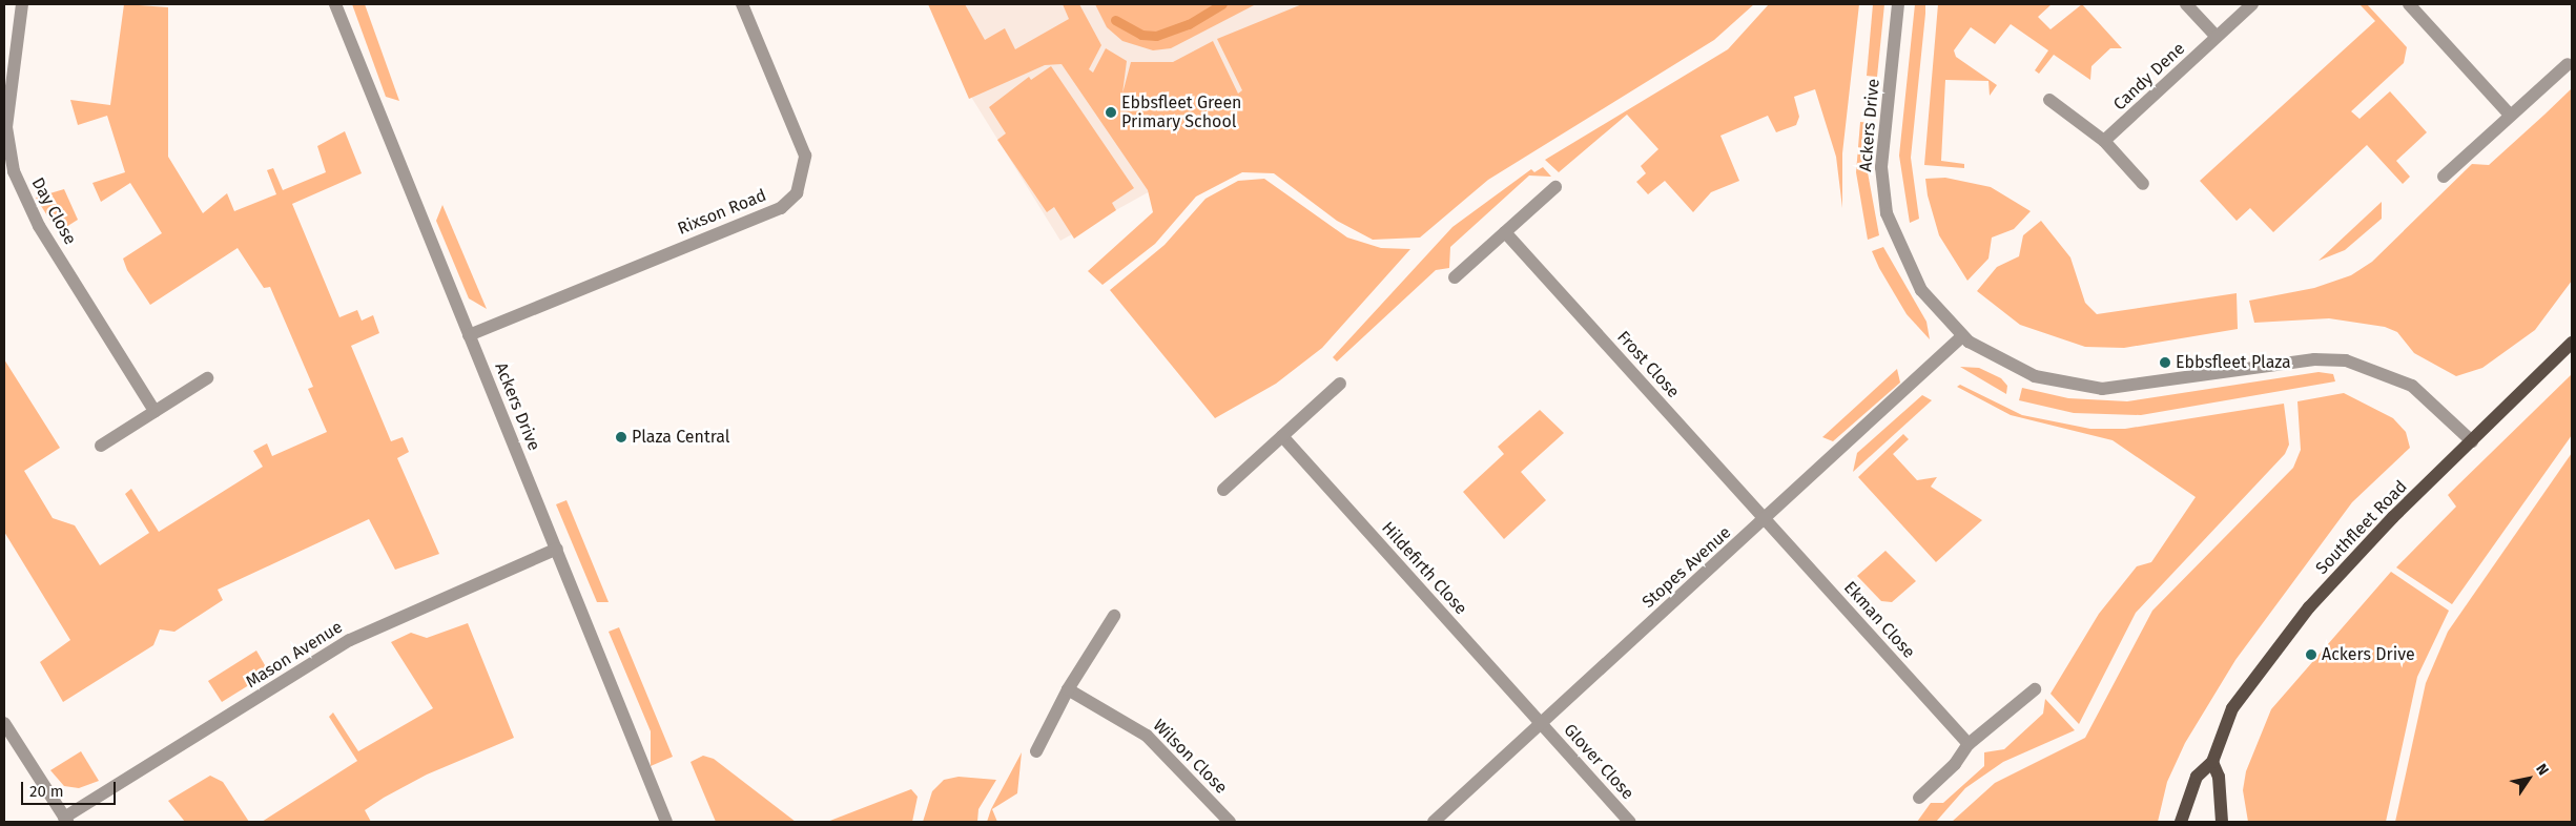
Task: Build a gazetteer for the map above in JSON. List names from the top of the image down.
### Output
{
  "streets": {
    "main road": ["Southfleet Road"],
    "street": [
      "Candy Dene",
      "Ackers Drive",
      "Day Close",
      "Rixson Road",
      "Frost Close",
      "Stopes Avenue",
      "Hildefirth Close",
      "Ekman Close",
      "Mason Avenue",
      "Wilson Close",
      "Glover Close"
    ]
  },
  "crossings": [
    ["Ackers Drive", "Rixson Road"],
    ["Ackers Drive", "Southfleet Road"],
    ["Ackers Drive", "Stopes Avenue"],
    ["Ackers Drive", "Mason Avenue"],
    ["Frost Close", "Stopes Avenue"],
    ["Frost Close", "Ekman Close"],
    ["Stopes Avenue", "Hildefirth Close"],
    ["Stopes Avenue", "Ekman Close"],
    ["Stopes Avenue", "Glover Close"],
    ["Hildefirth Close", "Glover Close"]
  ],
  "places": [
    "Ebbsfleet Green Primary School",
    "Ebbsfleet Plaza",
    "Plaza Central",
    "Ackers Drive"
  ],
  "scale_bar": "20 m",
  "north": "top right"
}
